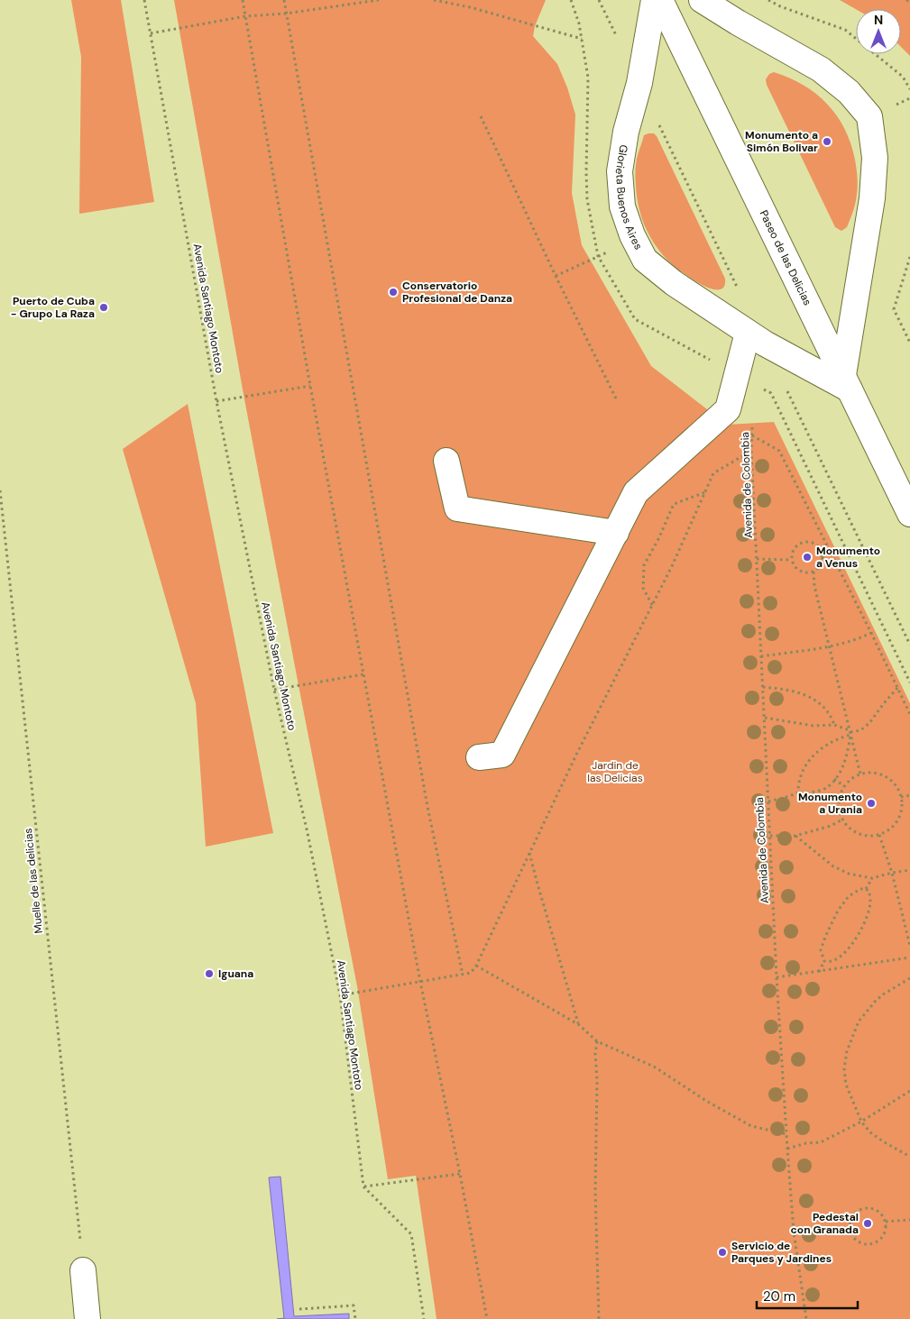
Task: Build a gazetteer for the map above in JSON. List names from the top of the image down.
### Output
{
  "streets": {
    "main road": ["Glorieta Buenos Aires", "Paseo de las Delicias"],
    "path": ["Avenida Santiago Montoto", "Avenida de Colombia", "Muelle de las delicias"]
  },
  "crossings": [
    ["Glorieta Buenos Aires", "Paseo de las Delicias"]
  ],
  "parks": ["Jardin de las Delicias"],
  "places": [
    "Monumento a Simón Bolivar",
    "Conservatorio Profesional de Danza",
    "Puerto de Cuba - Grupo La Raza",
    "Monumento a Venus",
    "Monumento a Urania",
    "Iguana",
    "Pedestal con Granada",
    "Servicio de Parques y Jardines"
  ],
  "scale_bar": "20 m",
  "north": "top"
}
